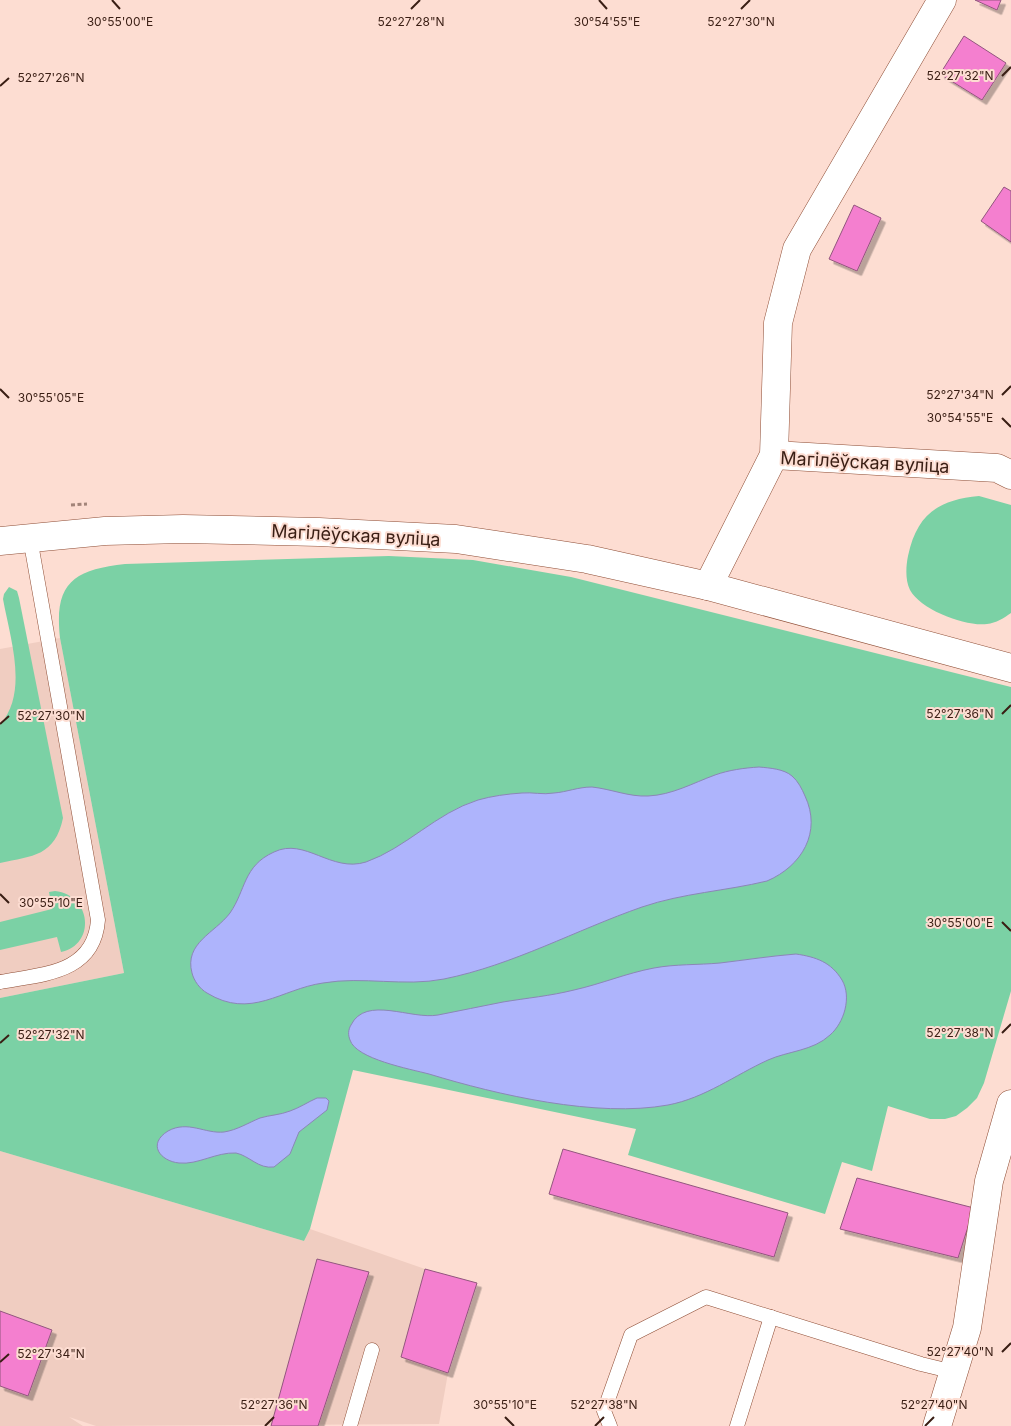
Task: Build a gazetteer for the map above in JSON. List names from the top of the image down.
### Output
{
  "streets": {
    "street": ["Магілёўская вуліца"]
  },
  "coordinates": [
    "52°27'28\"N",
    "52°27'30\"N",
    "30°55'00\"E",
    "30°54'55\"E",
    "52°27'32\"N",
    "52°27'26\"N",
    "52°27'34\"N",
    "30°55'05\"E",
    "52°27'36\"N",
    "30°55'10\"E",
    "52°27'38\"N",
    "52°27'40\"N"
  ]
}
